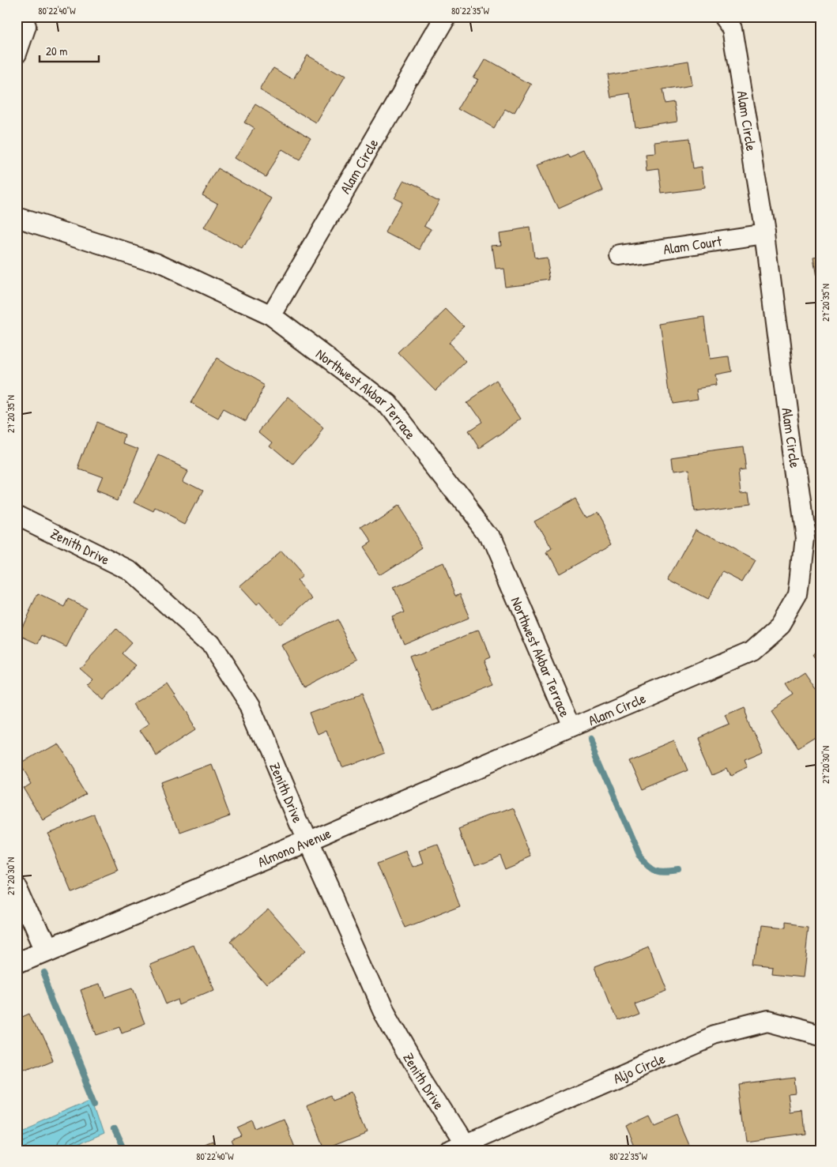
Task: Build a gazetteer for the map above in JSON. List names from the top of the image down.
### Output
{
  "streets": {
    "street": [
      "Alam Circle",
      "Alam Court",
      "Northwest Akbar Terrace",
      "Zenith Drive",
      "Almono Avenue",
      "Aljo Circle"
    ]
  },
  "crossings": [
    ["Alam Circle", "Alam Court"],
    ["Alam Circle", "Northwest Akbar Terrace"],
    ["Alam Circle", "Almono Avenue"],
    ["Northwest Akbar Terrace", "Almono Avenue"],
    ["Zenith Drive", "Almono Avenue"],
    ["Zenith Drive", "Aljo Circle"]
  ],
  "scale_bar": "20 m",
  "coordinates": [
    "80°22'40\"W",
    "80°22'35\"W",
    "27°20'35\"N",
    "27°20'30\"N"
  ]
}
